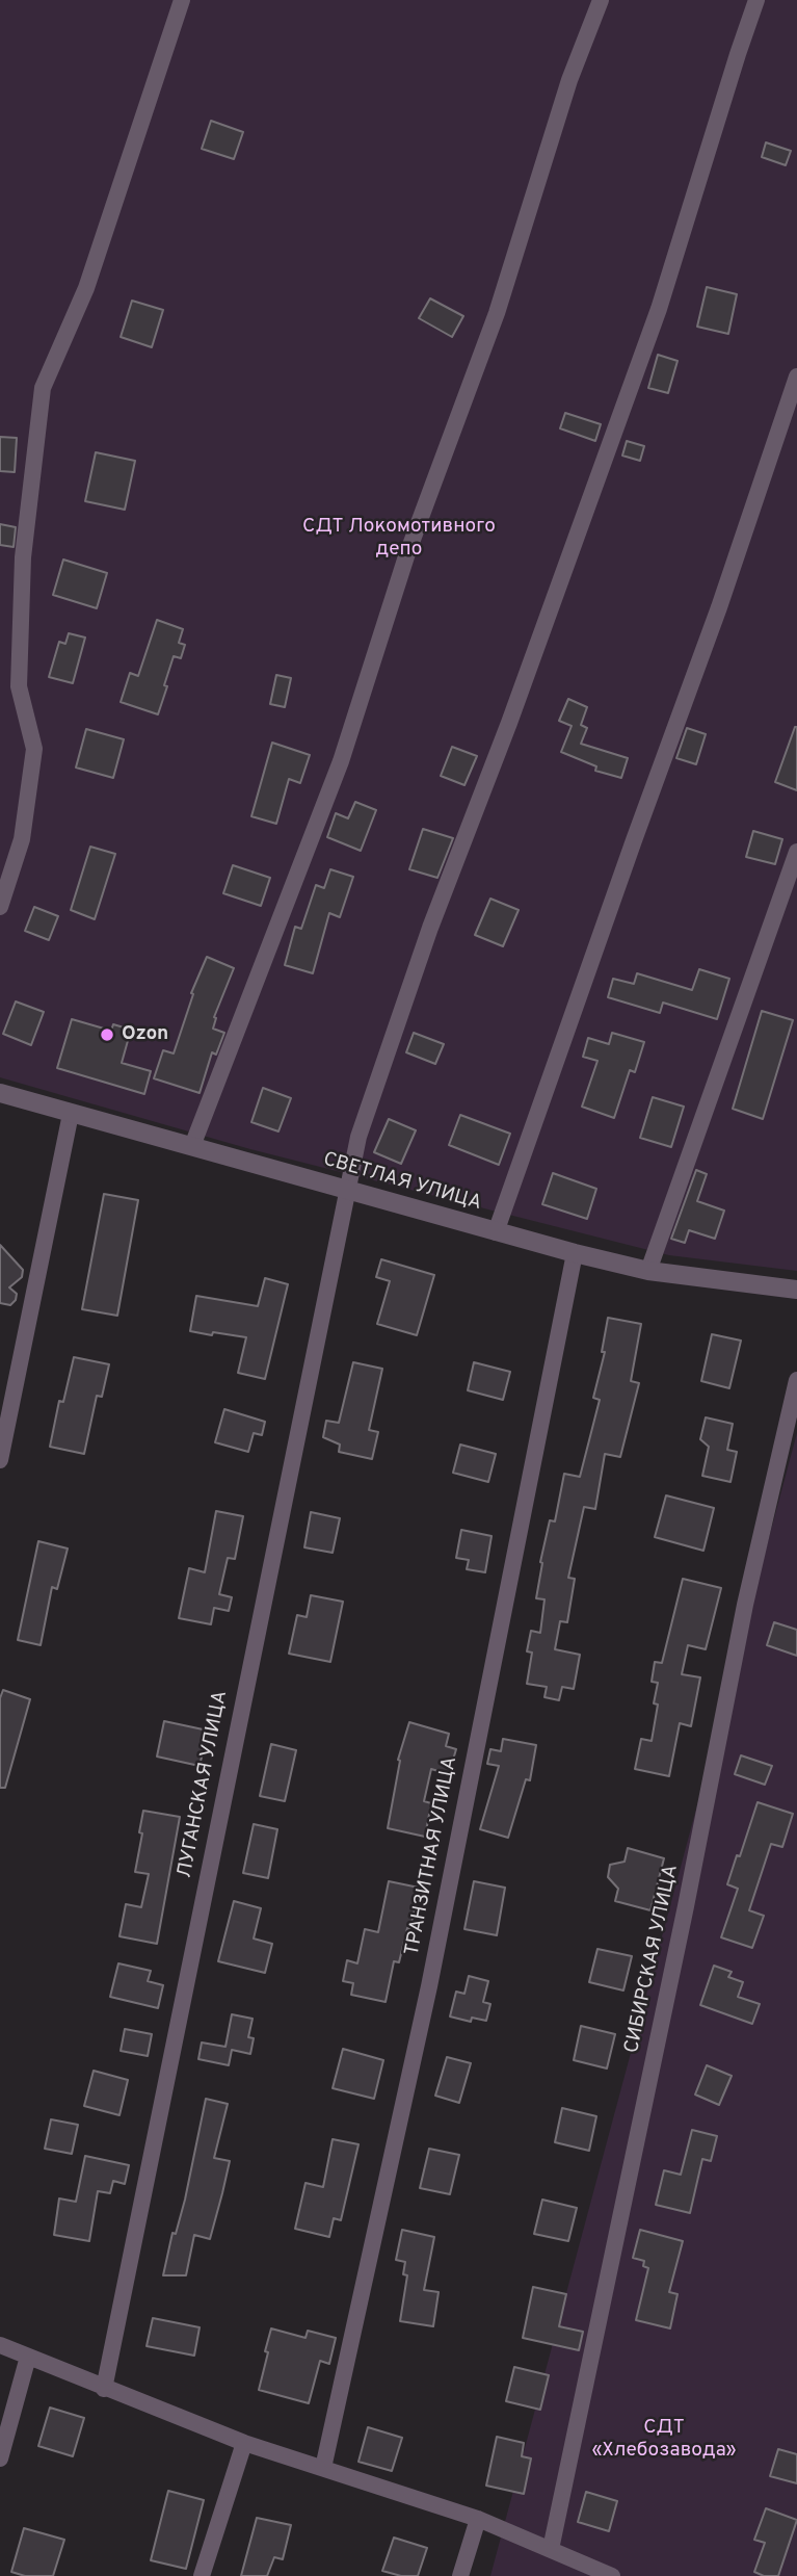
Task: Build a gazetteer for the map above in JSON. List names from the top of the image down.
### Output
{
  "streets": {
    "street": [
      "СВЕТЛАЯ УЛИЦА",
      "ЛУГАНСКАЯ УЛИЦА",
      "ТРАНЗИТНАЯ УЛИЦА",
      "СИБИРСКАЯ УЛИЦА"
    ]
  },
  "crossings": [
    ["СВЕТЛАЯ УЛИЦА", "ЛУГАНСКАЯ УЛИЦА"],
    ["СВЕТЛАЯ УЛИЦА", "ТРАНЗИТНАЯ УЛИЦА"]
  ],
  "parks": ["СДТ Локомотивного депо", "СДТ «Хлебозавода»"],
  "places": ["Ozon"]
}
